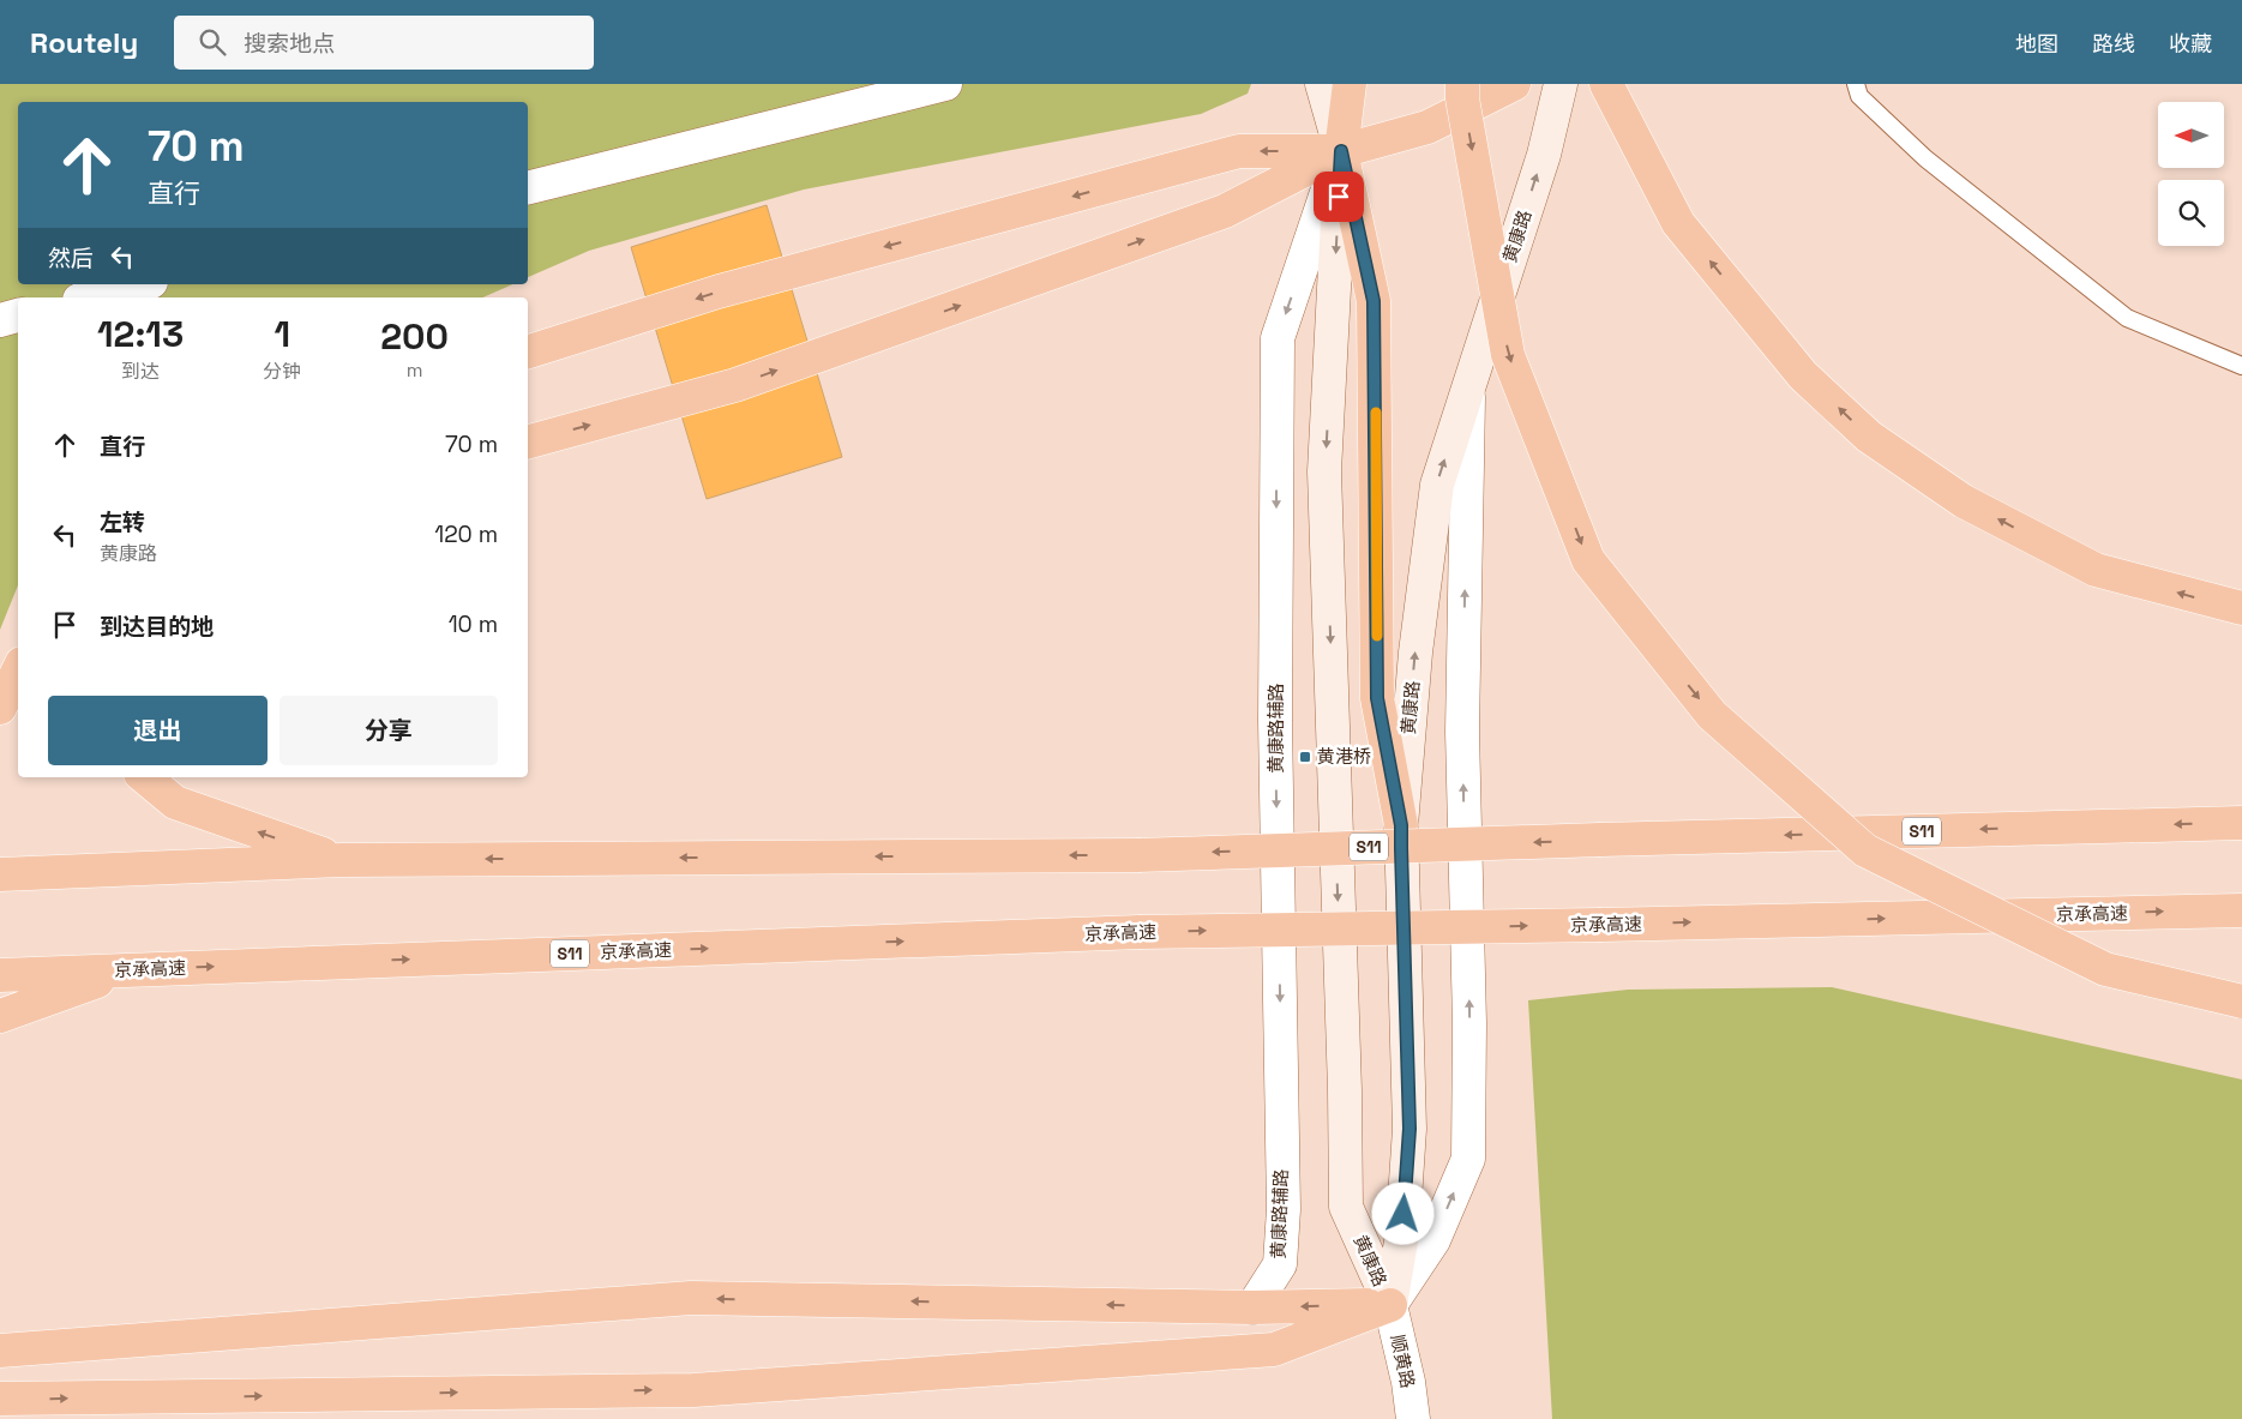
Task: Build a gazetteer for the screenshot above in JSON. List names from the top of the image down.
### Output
{
  "streets": {
    "highway": ["S11", "京承高速"],
    "main road": ["黄康路"],
    "street": ["黄康路辅路", "顺黄路"]
  },
  "crossings": [
    ["黄康路", "黄康路辅路"],
    ["黄康路", "顺黄路"]
  ],
  "places": {
    "transit": ["黄港桥"]
  },
  "north": "left",
  "page": {
    "header": "Routely",
    "search": "搜索地点",
    "nav": ["地图", "路线", "收藏"],
    "turn": ["70 m", "直行"],
    "then": "然后",
    "eta": [
      "12:13",
      "到达",
      "1",
      "分钟",
      "200",
      "m"
    ],
    "list": [
      {
        "name": "直行",
        "value": "70 m"
      },
      {
        "name": "左转",
        "note": "黄康路",
        "value": "120 m"
      },
      {
        "name": "到达目的地",
        "value": "10 m"
      }
    ],
    "buttons": ["退出", "分享"]
  }
}
